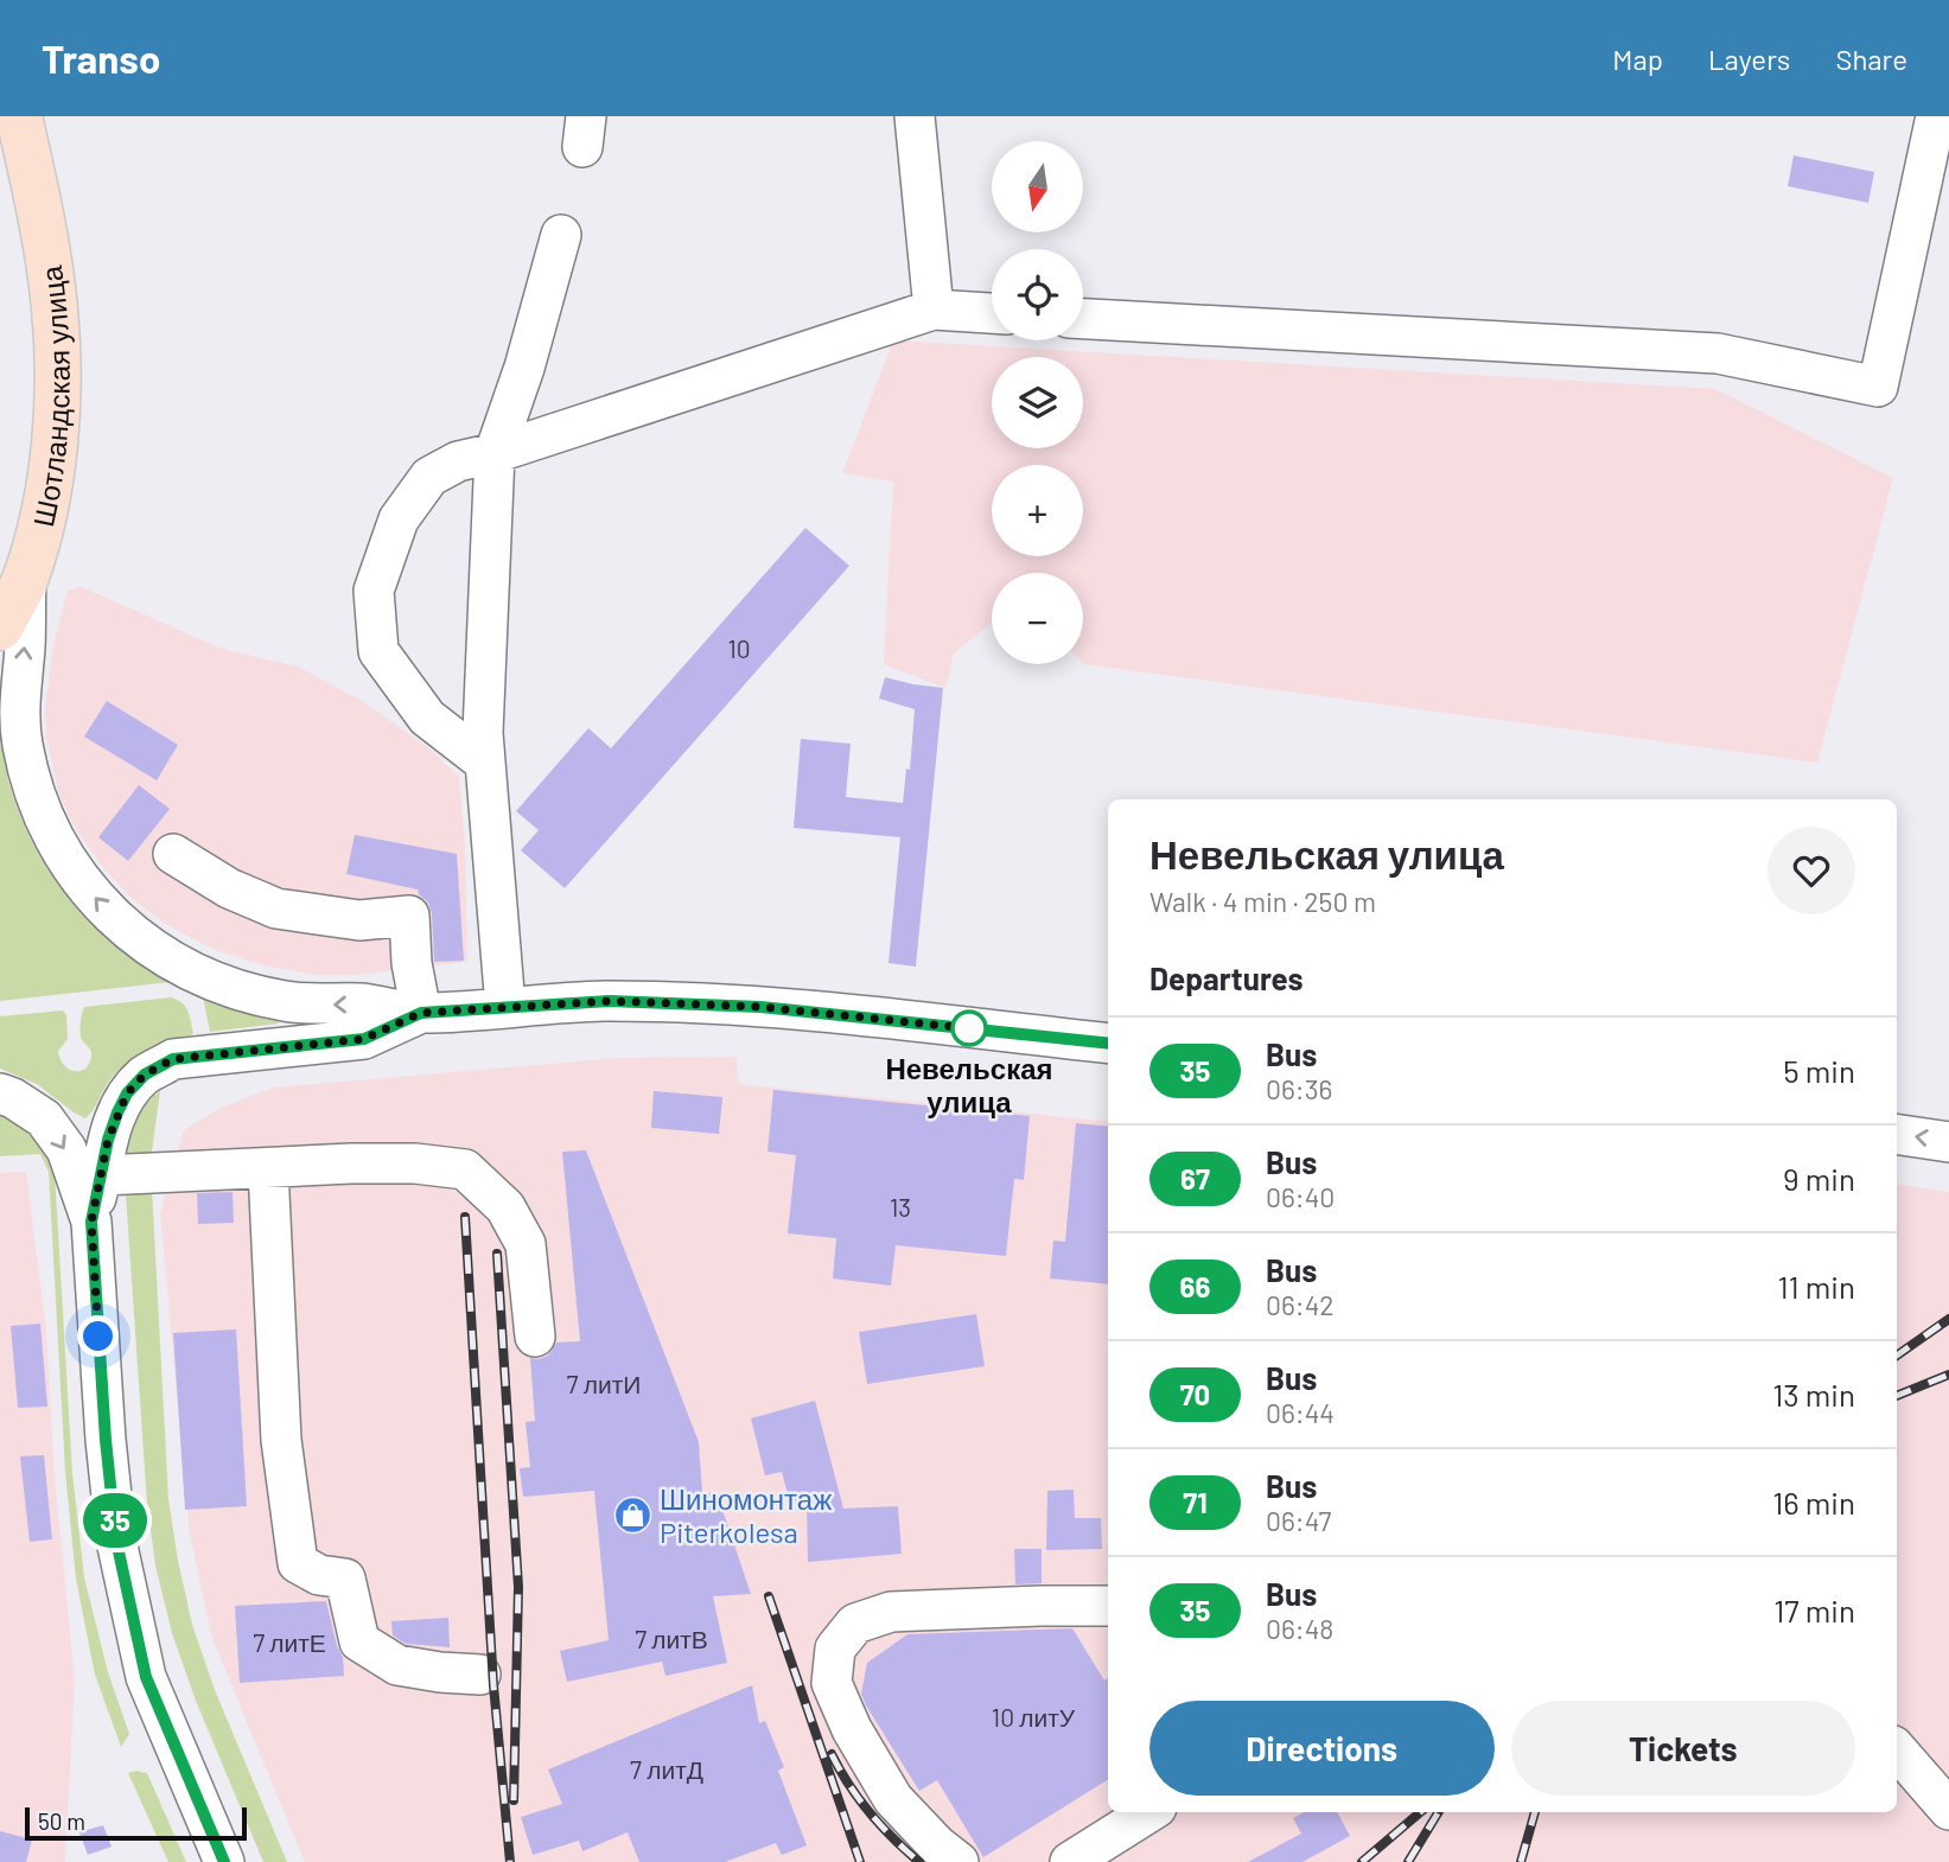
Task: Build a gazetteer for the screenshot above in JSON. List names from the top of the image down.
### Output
{
  "streets": {
    "main road": ["Шотландская улица"]
  },
  "places": {
    "other": ["Невельская улица"],
    "shop": ["Шиномонтаж Piterkolesa"]
  },
  "lines": ["bus line 35"],
  "house_numbers": [
    "10",
    "13",
    "7 литИ",
    "7 литВ",
    "7 литЕ",
    "10 литУ",
    "7 литД"
  ],
  "scale_bar": "50 m",
  "north": "bottom",
  "page": {
    "header": "Transo",
    "nav": ["Map", "Layers", "Share"],
    "on_map": "35",
    "map_buttons": ["+", "−"],
    "heading": [
      ["Невельская улица", "Walk · 4 min · 250 m"],
      "Departures"
    ],
    "list": [
      {
        "mark": "35",
        "name": "Bus",
        "note": "06:36",
        "value": "5 min"
      },
      {
        "mark": "67",
        "name": "Bus",
        "note": "06:40",
        "value": "9 min"
      },
      {
        "mark": "66",
        "name": "Bus",
        "note": "06:42",
        "value": "11 min"
      },
      {
        "mark": "70",
        "name": "Bus",
        "note": "06:44",
        "value": "13 min"
      },
      {
        "mark": "71",
        "name": "Bus",
        "note": "06:47",
        "value": "16 min"
      },
      {
        "mark": "35",
        "name": "Bus",
        "note": "06:48",
        "value": "17 min"
      }
    ],
    "buttons": ["Directions", "Tickets"],
    "scale": "50 m"
  }
}
